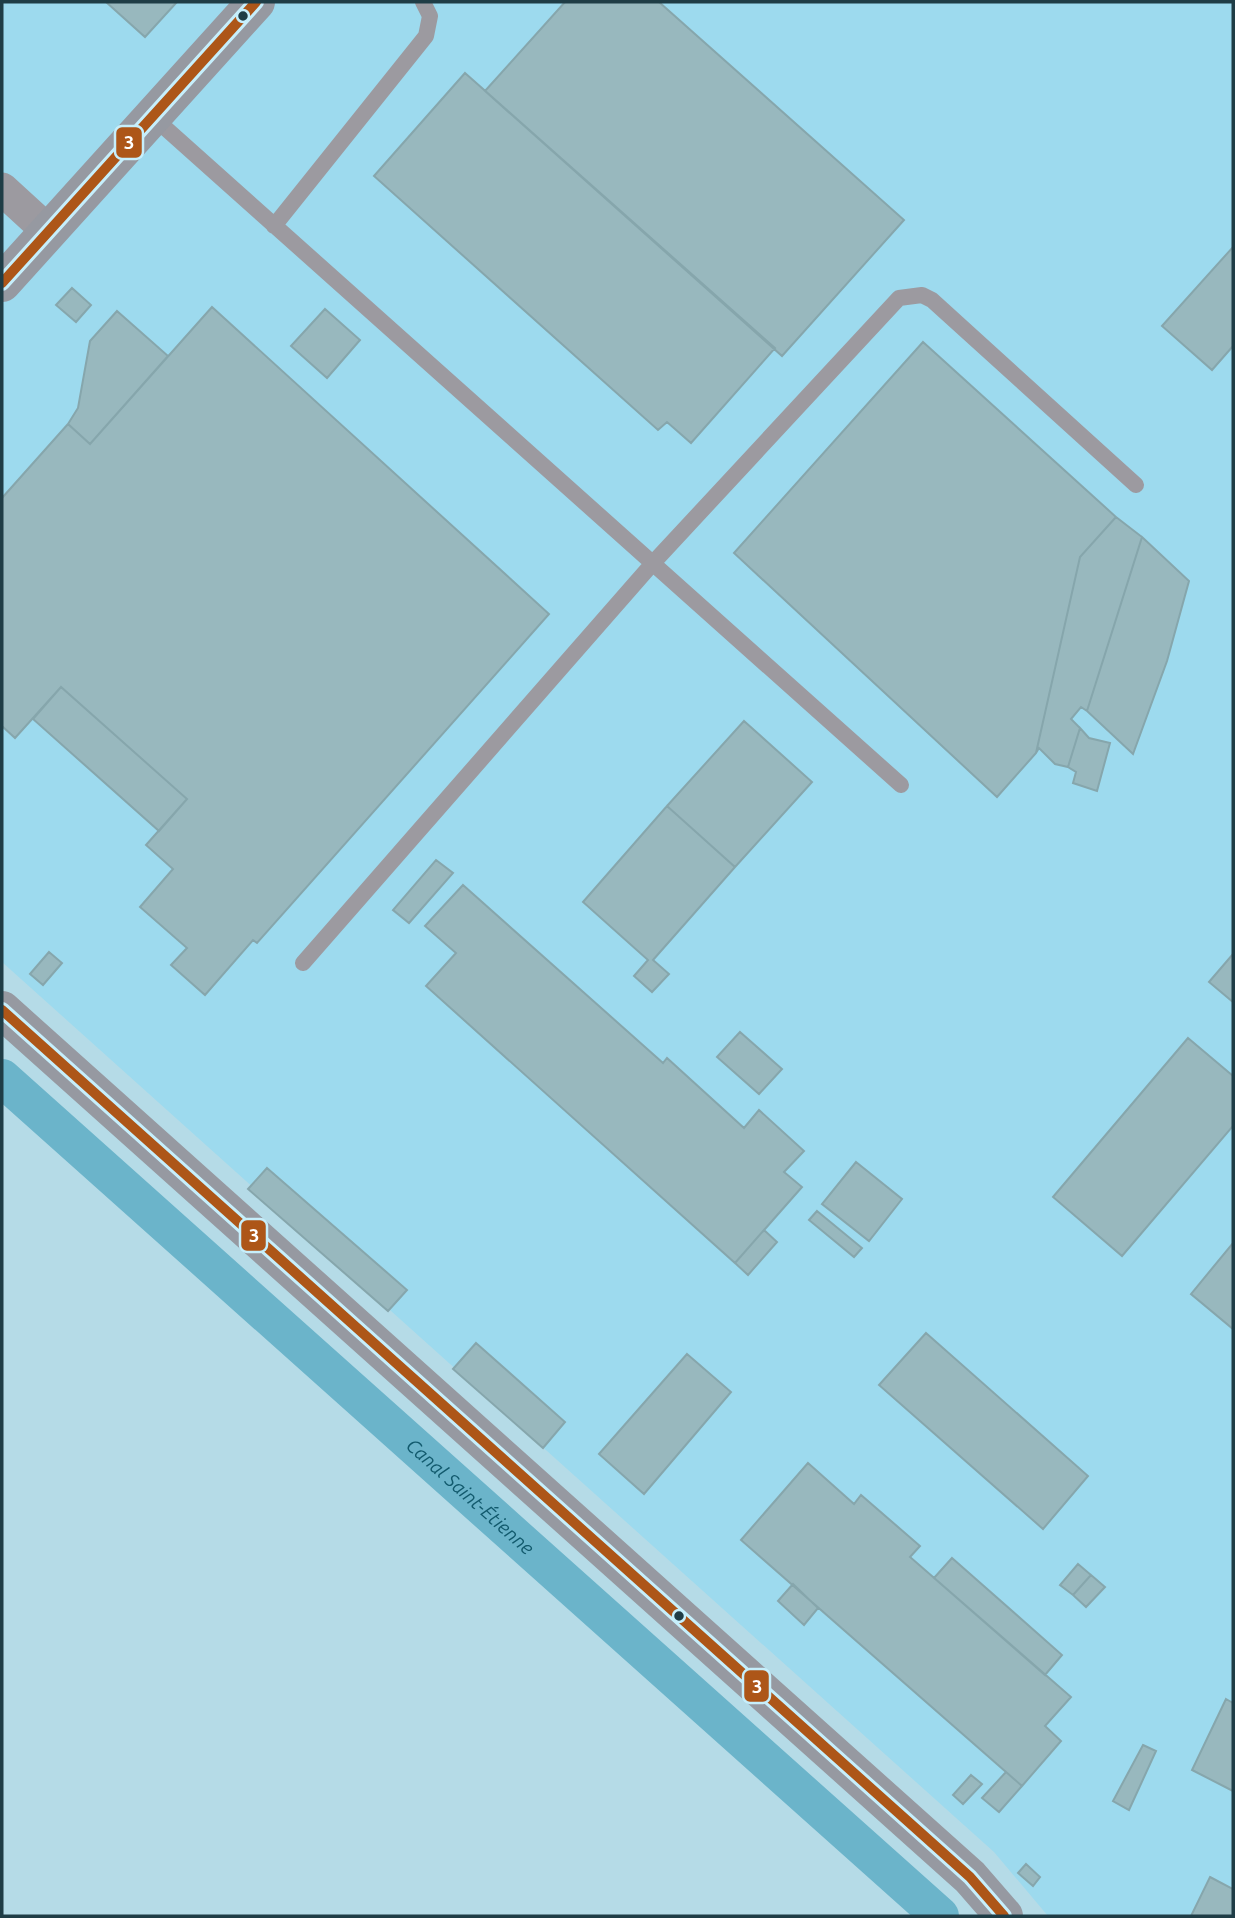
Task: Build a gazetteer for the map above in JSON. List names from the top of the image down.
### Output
{
  "water": ["Canal Saint-Étienne"],
  "lines": ["transit line 3"]
}
